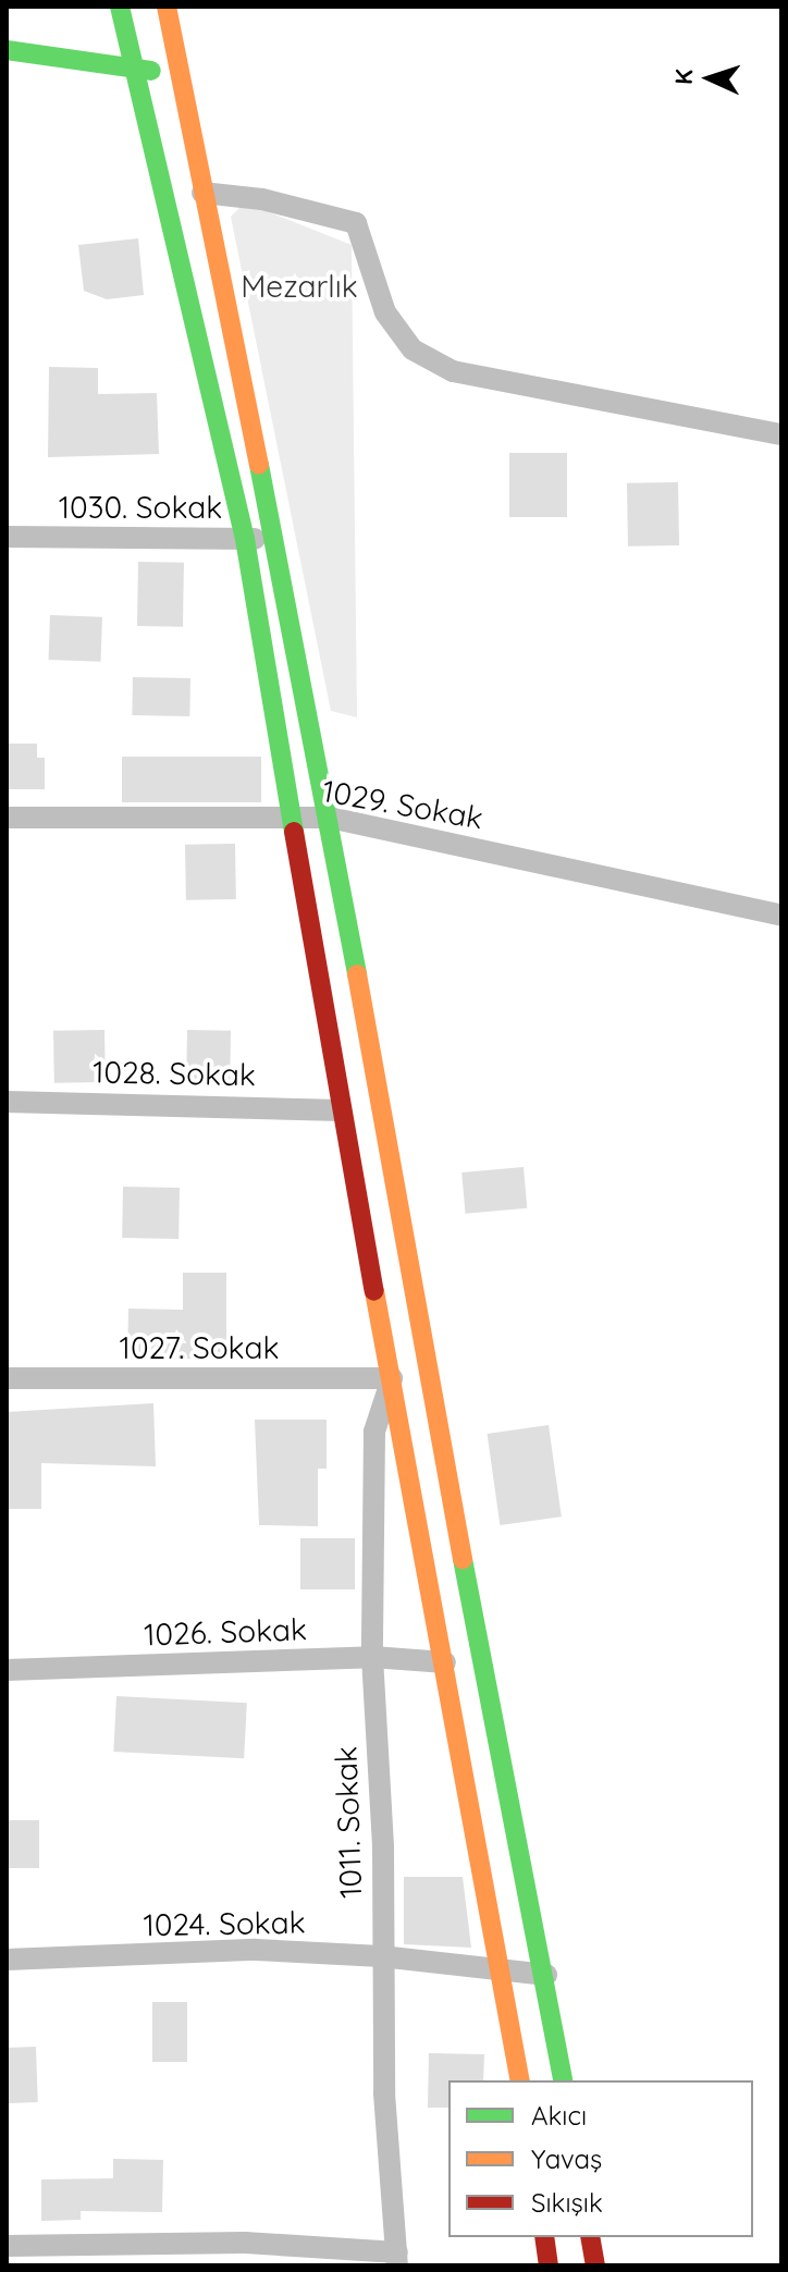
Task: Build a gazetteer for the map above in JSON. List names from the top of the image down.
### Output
{
  "streets": {
    "street": [
      "1030. Sokak",
      "1029. Sokak",
      "1028. Sokak",
      "1027. Sokak",
      "1026. Sokak",
      "1011. Sokak",
      "1024. Sokak"
    ]
  },
  "crossings": [
    ["1027. Sokak", "1011. Sokak"],
    ["1026. Sokak", "1011. Sokak"],
    ["1011. Sokak", "1024. Sokak"]
  ],
  "parks": ["Mezarlık"],
  "legend": ["Akıcı", "Yavaş", "Sıkışık"],
  "north": "left"
}
